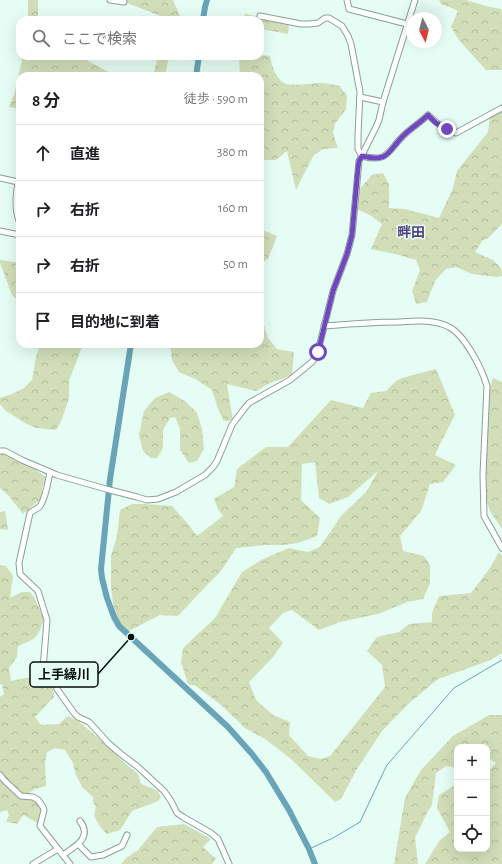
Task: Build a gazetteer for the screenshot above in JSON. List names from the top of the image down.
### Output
{
  "districts": ["畔田"],
  "places": ["上手繰川"],
  "north": "bottom",
  "page": {
    "search": "ここで検索",
    "heading": ["8 分", "徒歩 · 590 m"],
    "list": [
      ["直進", "380 m"],
      ["右折", "160 m"],
      ["右折", "50 m"],
      "目的地に到着"
    ],
    "map_buttons": ["+", "−"]
  }
}
